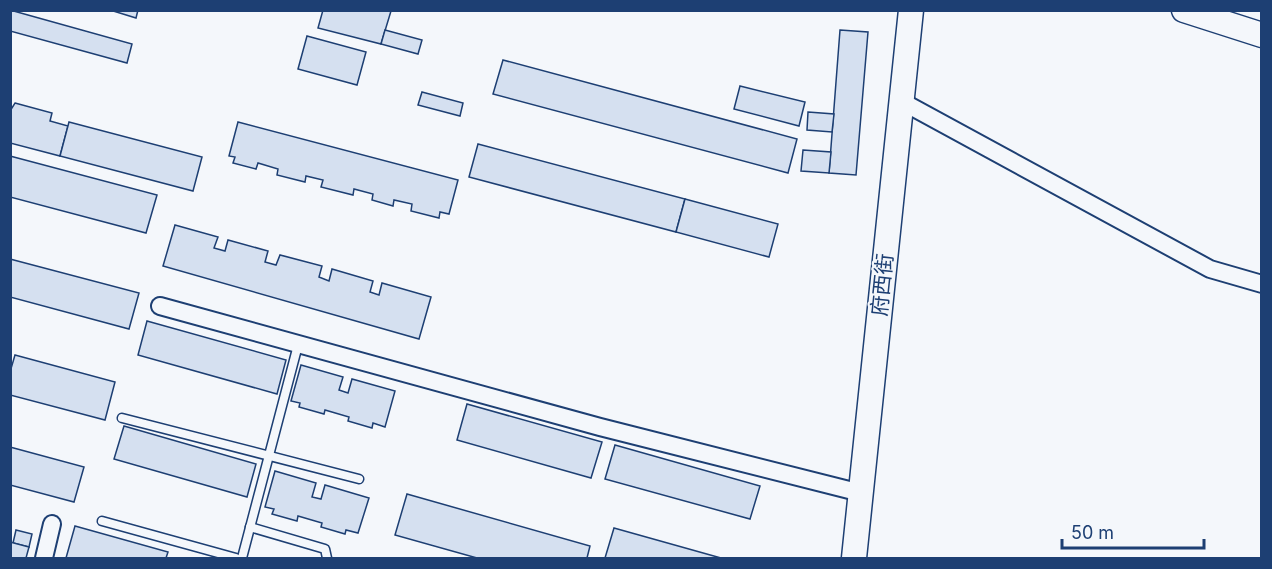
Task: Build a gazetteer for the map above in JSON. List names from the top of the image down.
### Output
{
  "streets": {
    "street": ["府西街"]
  },
  "scale_bar": "50 m"
}
